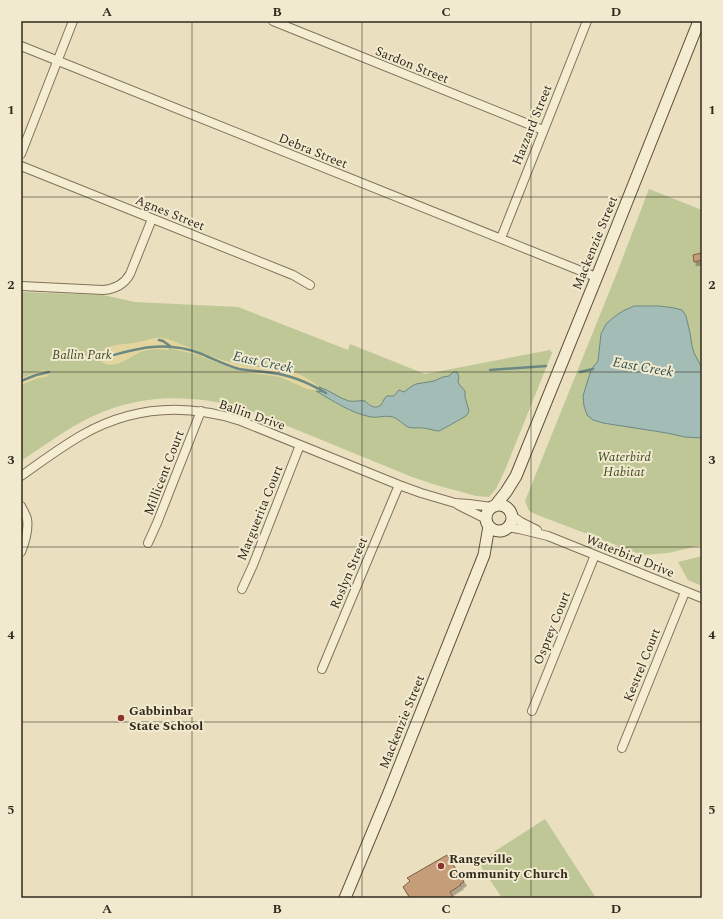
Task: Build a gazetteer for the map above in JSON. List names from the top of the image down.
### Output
{
  "streets": {
    "main road": ["Mackenzie Street"],
    "street": [
      "Sardon Street",
      "Hazzard Street",
      "Debra Street",
      "Agnes Street",
      "Ballin Drive",
      "Millicent Court",
      "Marguerita Court",
      "Waterbird Drive",
      "Roslyn Street",
      "Osprey Court",
      "Kestrel Court"
    ]
  },
  "crossings": [
    ["Sardon Street", "Hazzard Street"],
    ["Hazzard Street", "Debra Street"],
    ["Debra Street", "Mackenzie Street"],
    ["Mackenzie Street", "Ballin Drive"],
    ["Mackenzie Street", "Waterbird Drive"],
    ["Ballin Drive", "Millicent Court"],
    ["Ballin Drive", "Marguerita Court"],
    ["Ballin Drive", "Waterbird Drive"],
    ["Ballin Drive", "Roslyn Street"],
    ["Waterbird Drive", "Osprey Court"],
    ["Waterbird Drive", "Kestrel Court"]
  ],
  "water": ["East Creek"],
  "parks": ["Ballin Park", "Waterbird Habitat"],
  "places": ["Gabbinbar State School", "Rangeville Community Church"],
  "grid": {
    "columns": [
      "A",
      "B",
      "C",
      "D"
    ],
    "rows": [
      "1",
      "2",
      "3",
      "4",
      "5"
    ]
  }
}
